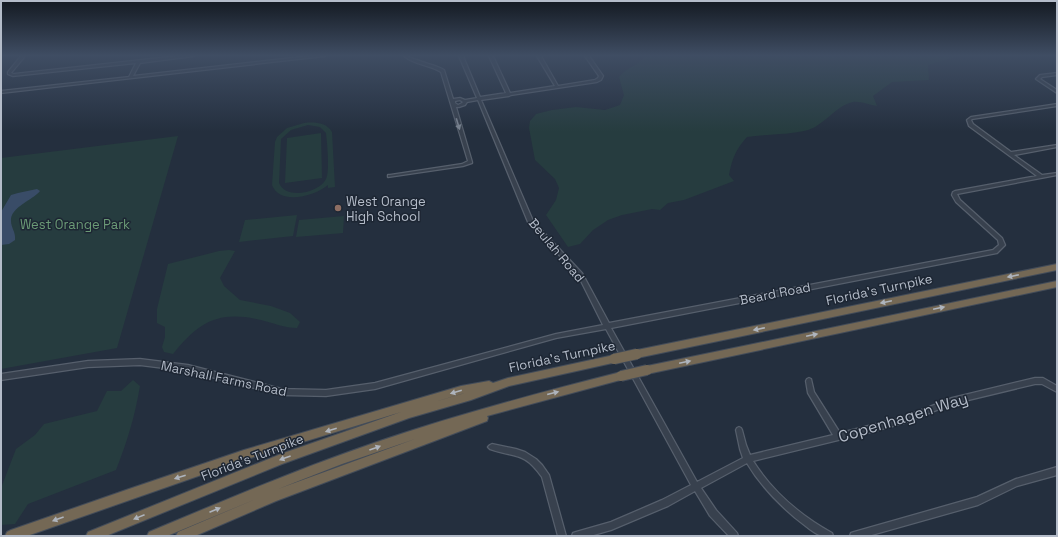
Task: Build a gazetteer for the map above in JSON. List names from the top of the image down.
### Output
{
  "streets": {
    "highway": ["Florida's Turnpike"],
    "street": [
      "Beulah Road",
      "Beard Road",
      "Marshall Farms Road",
      "Copenhagen Way"
    ]
  },
  "crossings": [
    ["Beulah Road", "Beard Road"],
    ["Beulah Road", "Marshall Farms Road"],
    ["Beulah Road", "Copenhagen Way"],
    ["Beard Road", "Marshall Farms Road"]
  ],
  "parks": ["West Orange Park"],
  "places": ["West Orange High School"]
}
